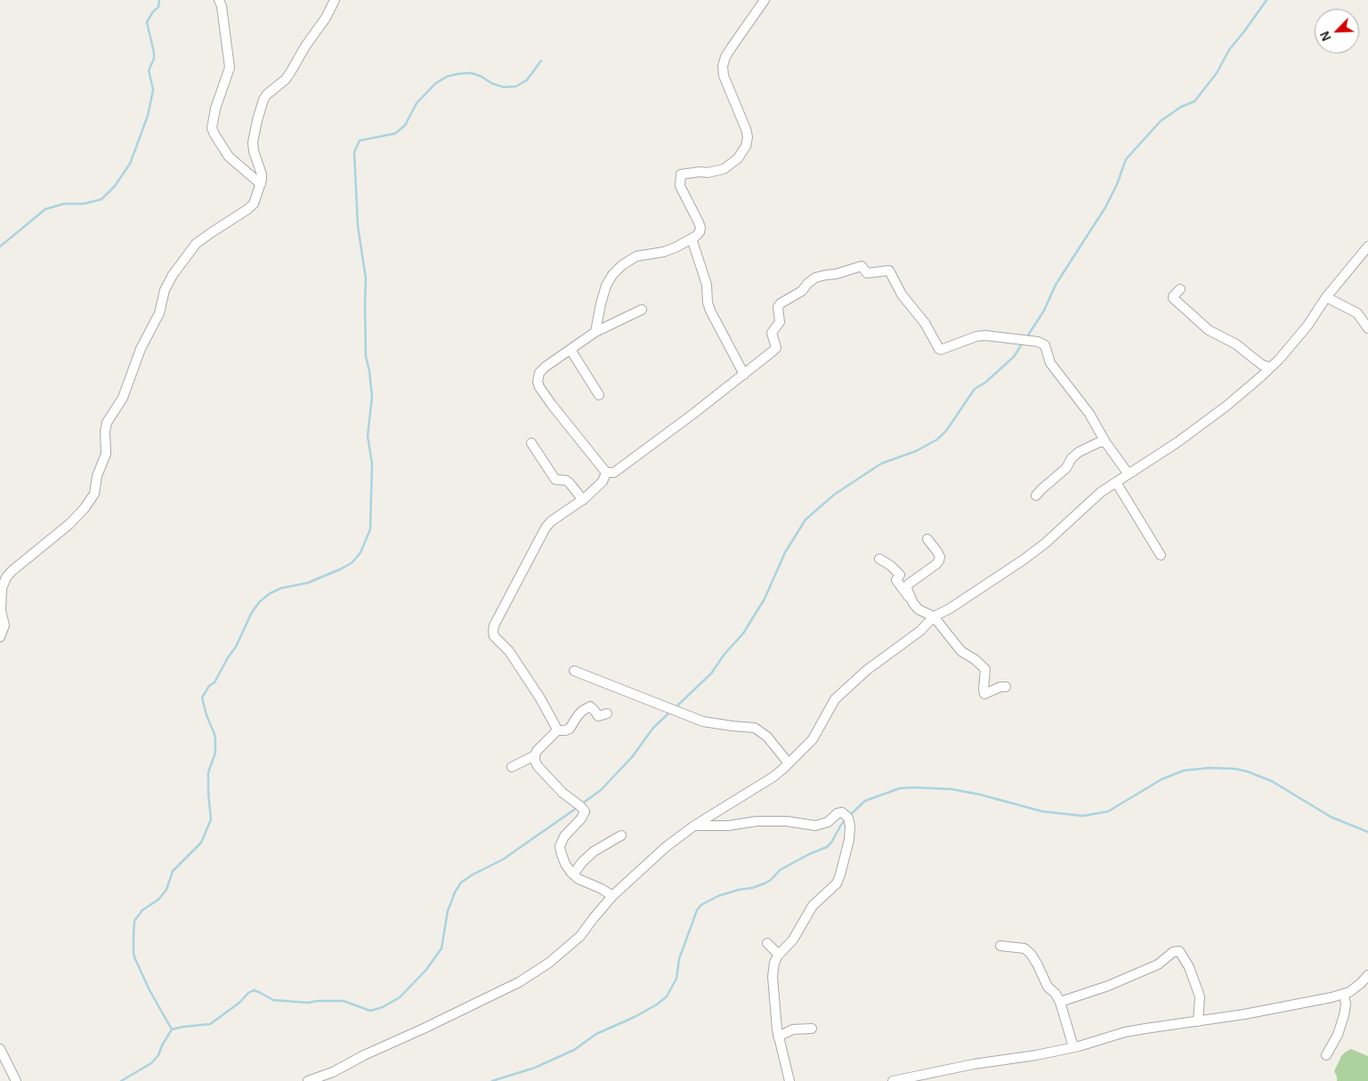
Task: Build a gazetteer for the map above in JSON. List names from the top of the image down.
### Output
{
  "north": "bottom left"
}
